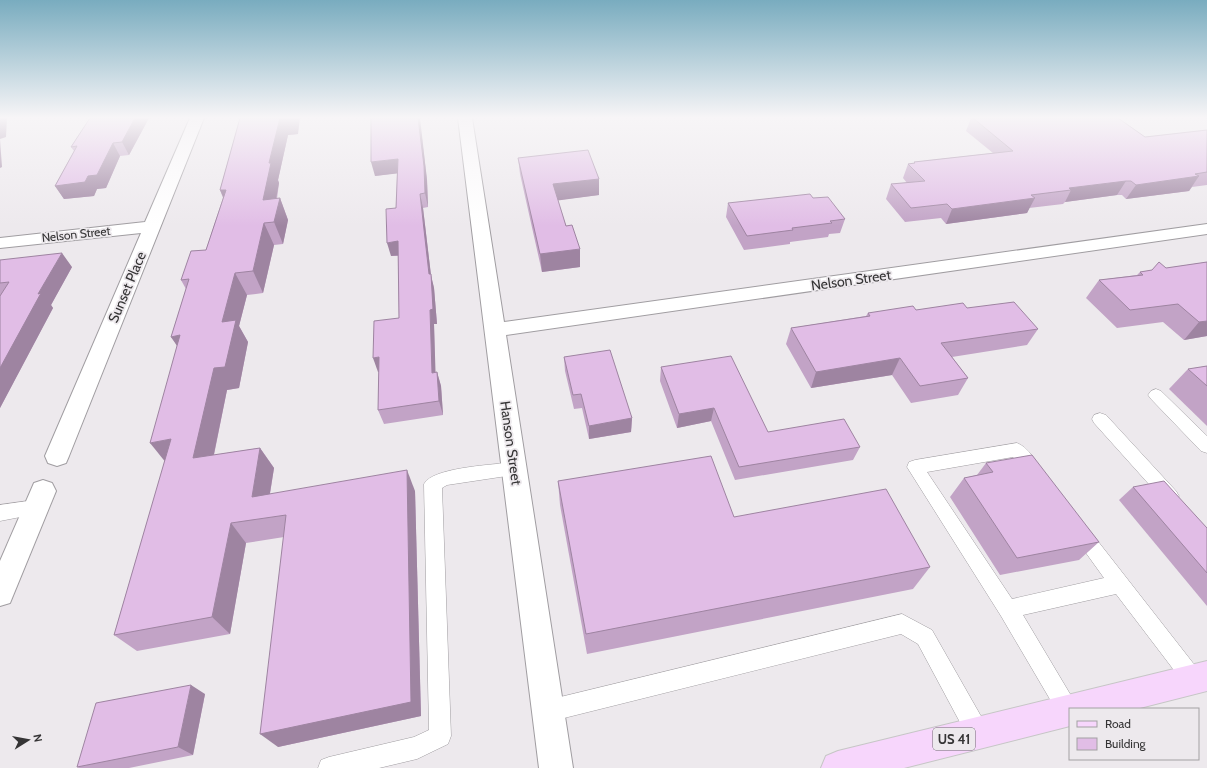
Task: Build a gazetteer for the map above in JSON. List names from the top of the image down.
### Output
{
  "streets": {
    "main road": ["US 41"],
    "street": ["Nelson Street", "Sunset Place", "Hanson Street"]
  },
  "crossings": [
    ["Nelson Street", "Sunset Place"],
    ["Nelson Street", "Hanson Street"]
  ],
  "legend": ["Road", "Building"],
  "north": "right"
}
